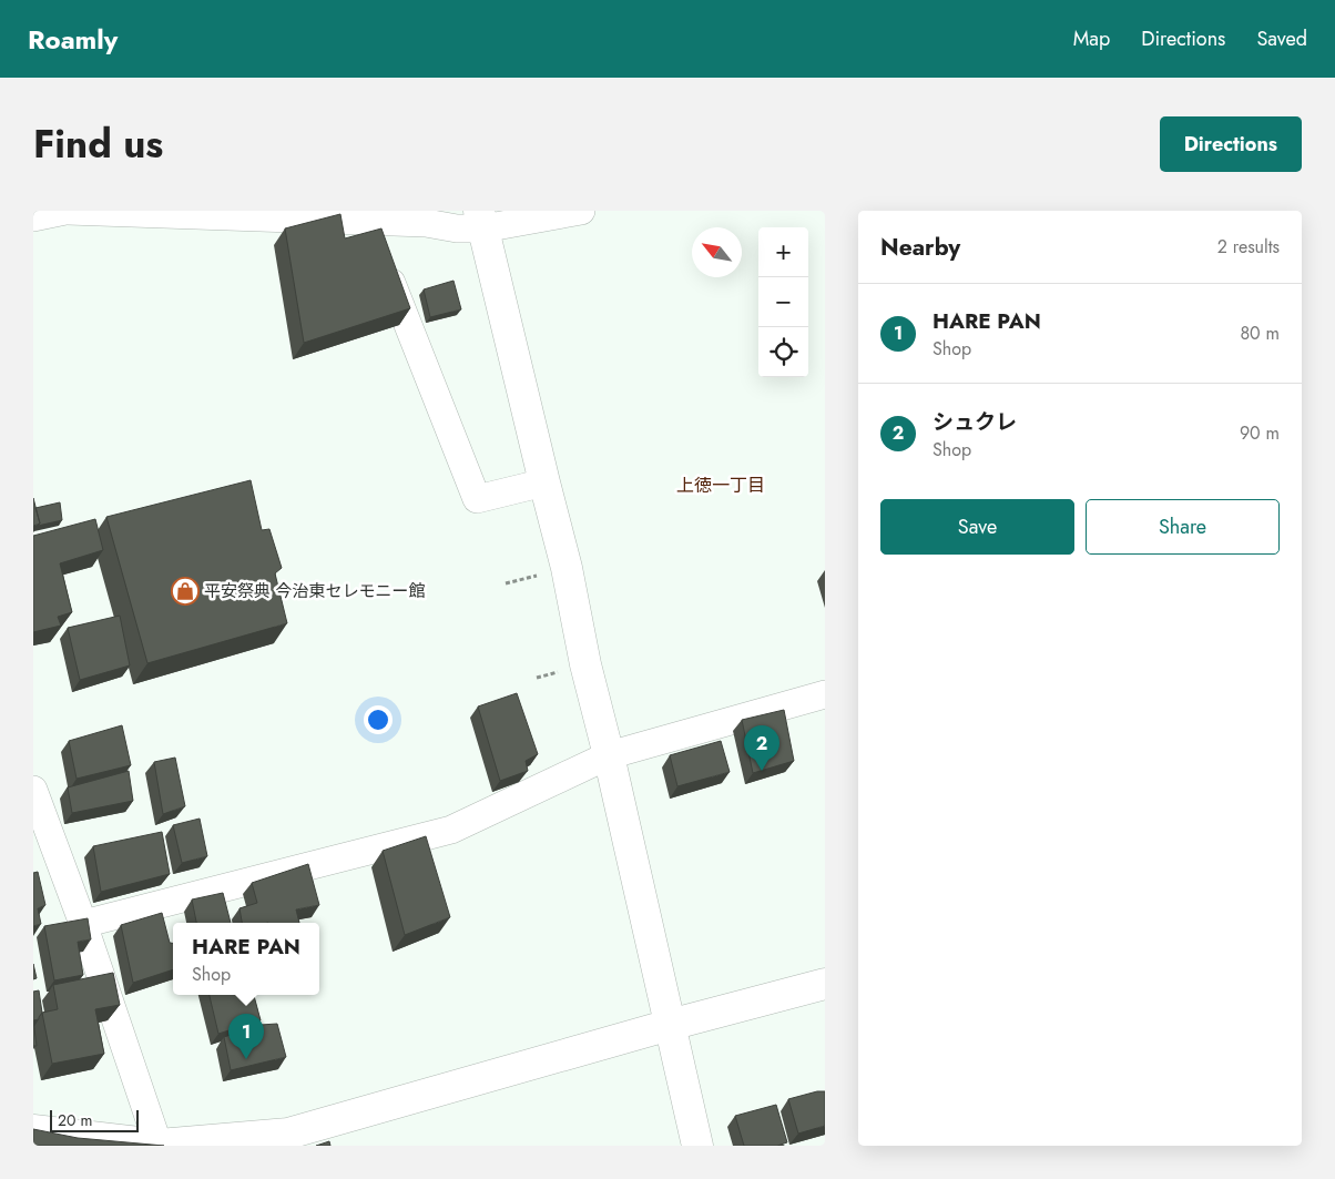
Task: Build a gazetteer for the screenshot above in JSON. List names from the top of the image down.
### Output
{
  "districts": ["上徳一丁目"],
  "places": {
    "shop": ["平安祭典 今治東セレモニー館"]
  },
  "scale_bar": "20 m",
  "north": "top left",
  "page": {
    "header": "Roamly",
    "nav": ["Map", "Directions", "Saved"],
    "title": "Find us",
    "buttons": [
      "Directions",
      ["Save", "Share"]
    ],
    "heading": ["Nearby", "2 results"],
    "map_buttons": ["+", "−"],
    "list": [
      {
        "mark": "1",
        "name": "HARE PAN",
        "note": "Shop",
        "value": "80 m"
      },
      {
        "mark": "2",
        "name": "シュクレ",
        "note": "Shop",
        "value": "90 m"
      }
    ],
    "pins": ["2", "1"],
    "popup": ["HARE PAN", "Shop"],
    "scale": "20 m"
  }
}
